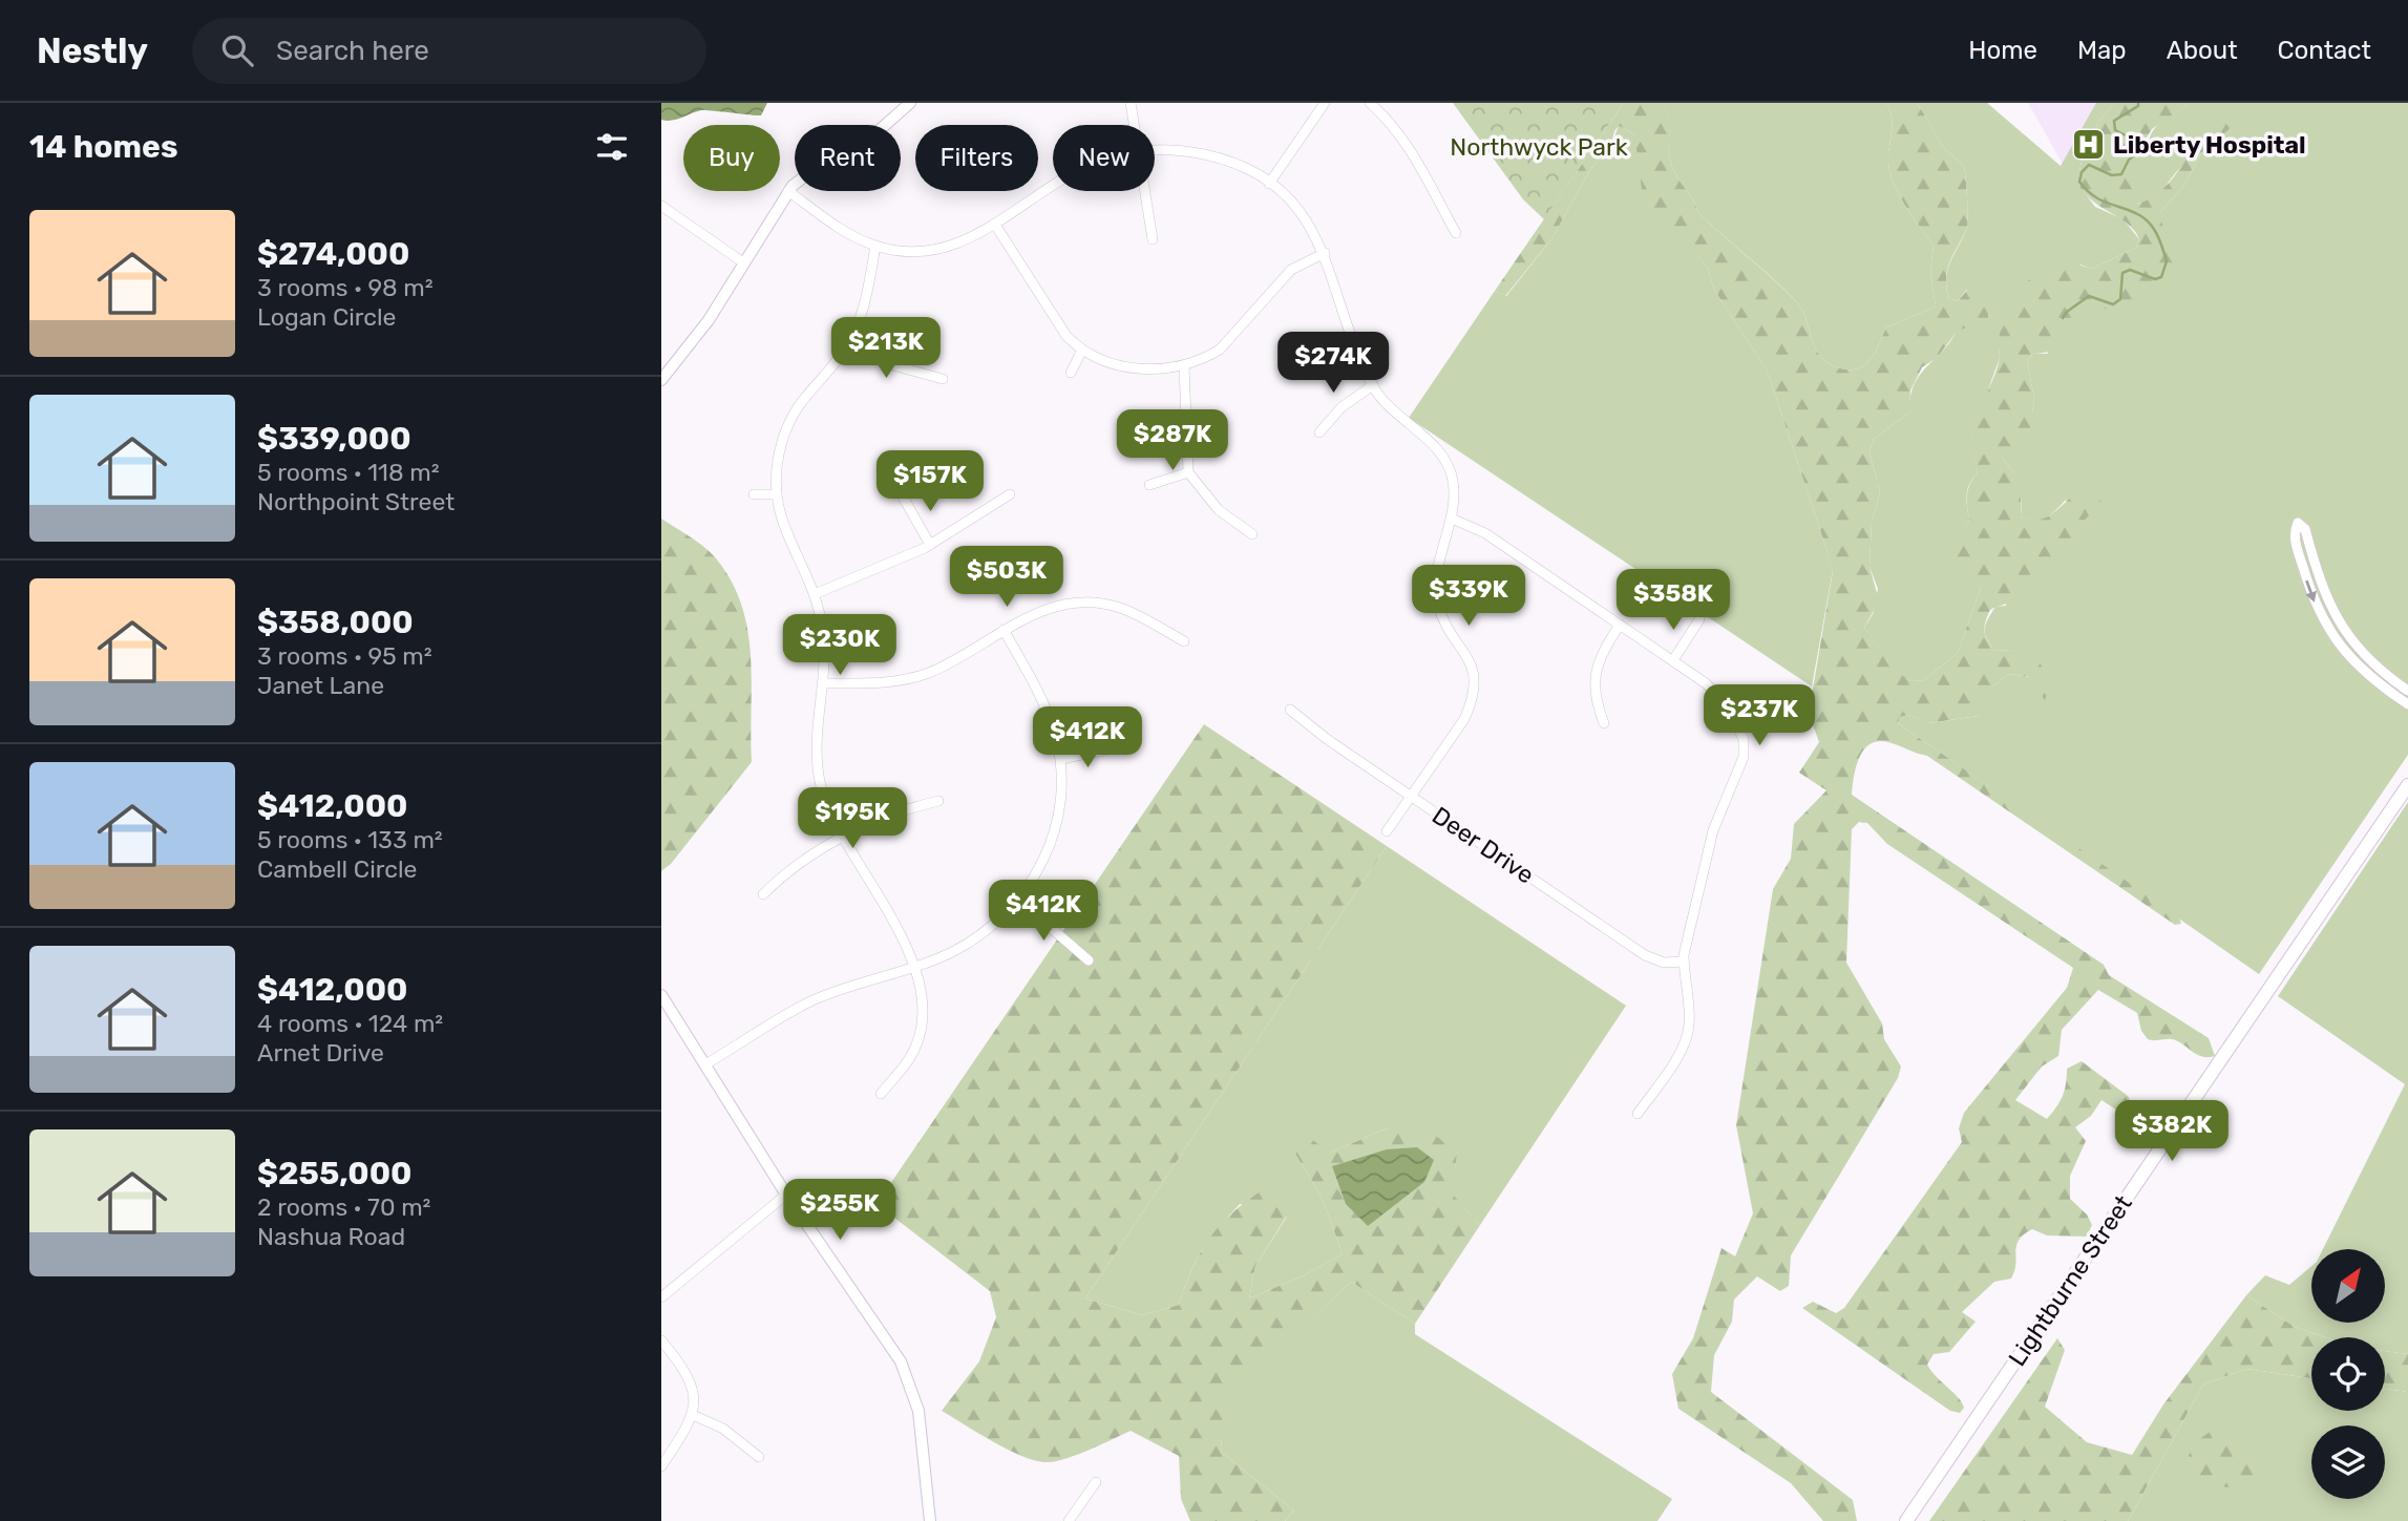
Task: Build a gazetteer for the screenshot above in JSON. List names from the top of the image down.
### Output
{
  "streets": {
    "main road": ["Lightburne Street"],
    "street": ["Deer Drive"]
  },
  "parks": ["Northwyck Park"],
  "places": {
    "hospital": ["Liberty Hospital"]
  },
  "north": "top right",
  "page": {
    "header": "Nestly",
    "search": "Search here",
    "nav": [
      "Home",
      "Map",
      "About",
      "Contact"
    ],
    "heading": "14 homes",
    "chip": [
      "Buy",
      "Rent",
      "Filters",
      "New"
    ],
    "list": [
      {
        "name": "$274,000",
        "note": "3 rooms · 98 m² · Logan Circle"
      },
      {
        "name": "$339,000",
        "note": "5 rooms · 118 m² · Northpoint Street"
      },
      {
        "name": "$358,000",
        "note": "3 rooms · 95 m² · Janet Lane"
      },
      {
        "name": "$412,000",
        "note": "5 rooms · 133 m² · Cambell Circle"
      },
      {
        "name": "$412,000",
        "note": "4 rooms · 124 m² · Arnet Drive"
      },
      {
        "name": "$255,000",
        "note": "2 rooms · 70 m² · Nashua Road"
      }
    ],
    "price": [
      "$213K",
      "$274K",
      "$287K",
      "$157K",
      "$503K",
      "$339K",
      "$358K",
      "$230K",
      "$237K",
      "$412K",
      "$195K",
      "$412K",
      "$382K",
      "$255K"
    ]
  }
}
